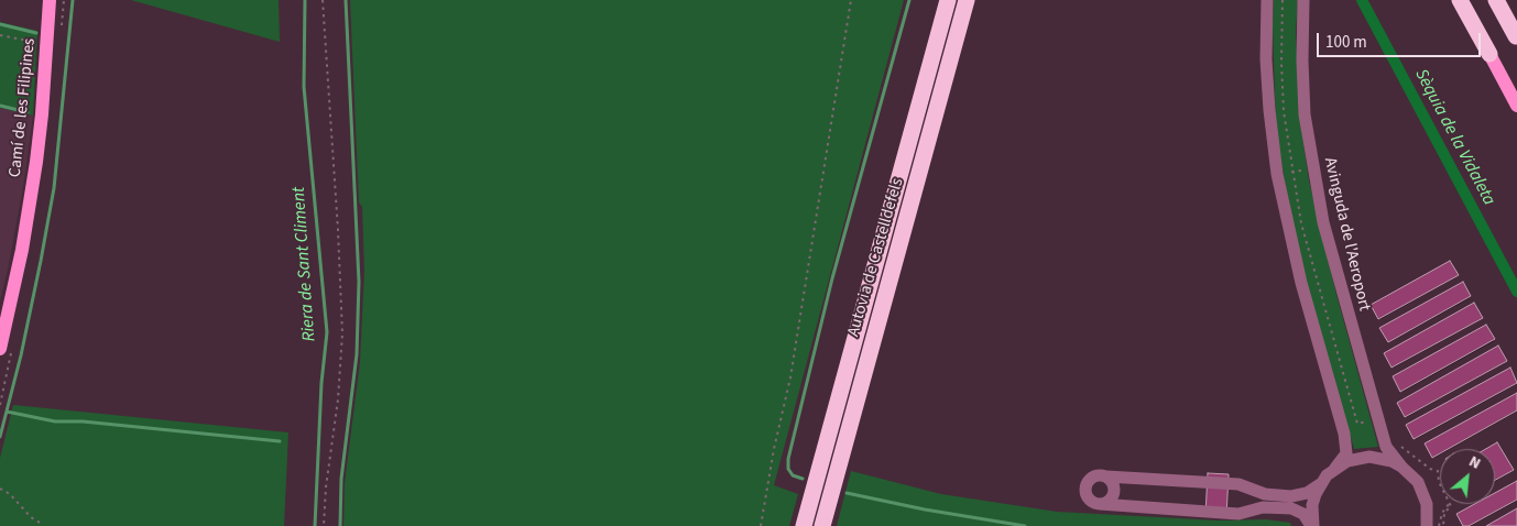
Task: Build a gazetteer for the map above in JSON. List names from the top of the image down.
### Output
{
  "streets": {
    "highway": ["Autovia de Castelldefels"],
    "main road": ["Camí de les Filipines"],
    "street": ["Avinguda de l'Aeroport"]
  },
  "water": ["Sèquia de la Vidaleta", "Riera de Sant Climent"],
  "scale_bar": "100 m",
  "north": "top right"
}
